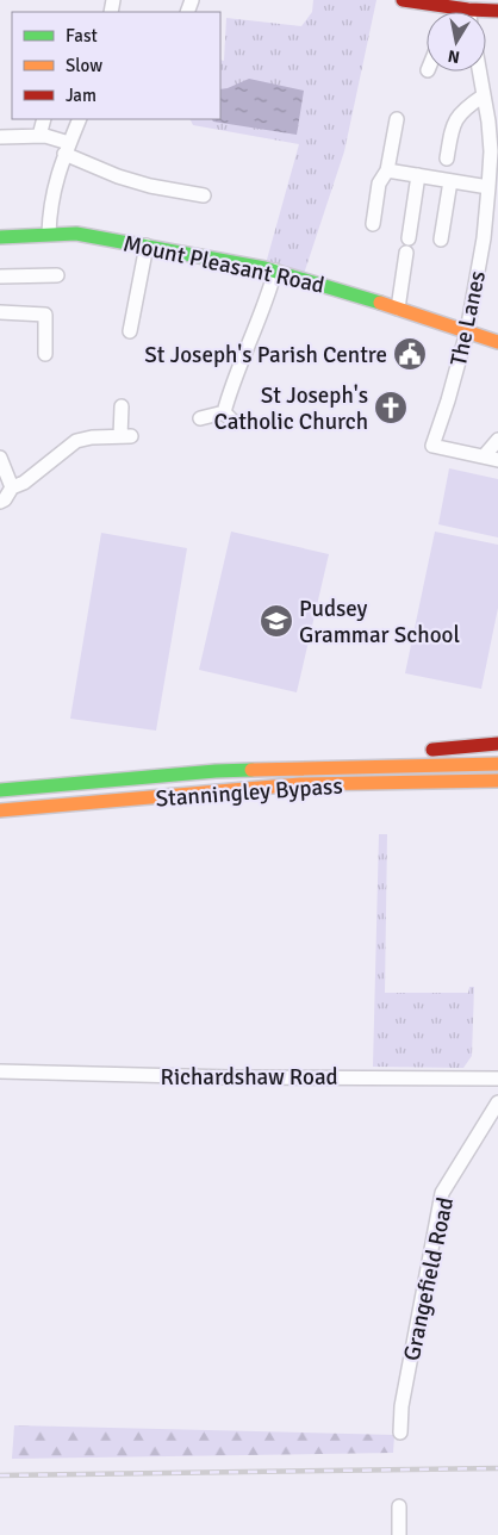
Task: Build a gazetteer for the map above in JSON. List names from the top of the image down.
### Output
{
  "streets": {
    "main road": ["Mount Pleasant Road", "Stanningley Bypass"],
    "street": ["The Lanes", "Richardshaw Road", "Grangefield Road"]
  },
  "crossings": [
    ["Mount Pleasant Road", "The Lanes"]
  ],
  "places": {
    "public building": ["St Joseph's Parish Centre"],
    "church": ["St Joseph's Catholic Church"],
    "school or university": ["Pudsey Grammar School"]
  },
  "legend": ["Fast", "Slow", "Jam"],
  "north": "bottom"
}
